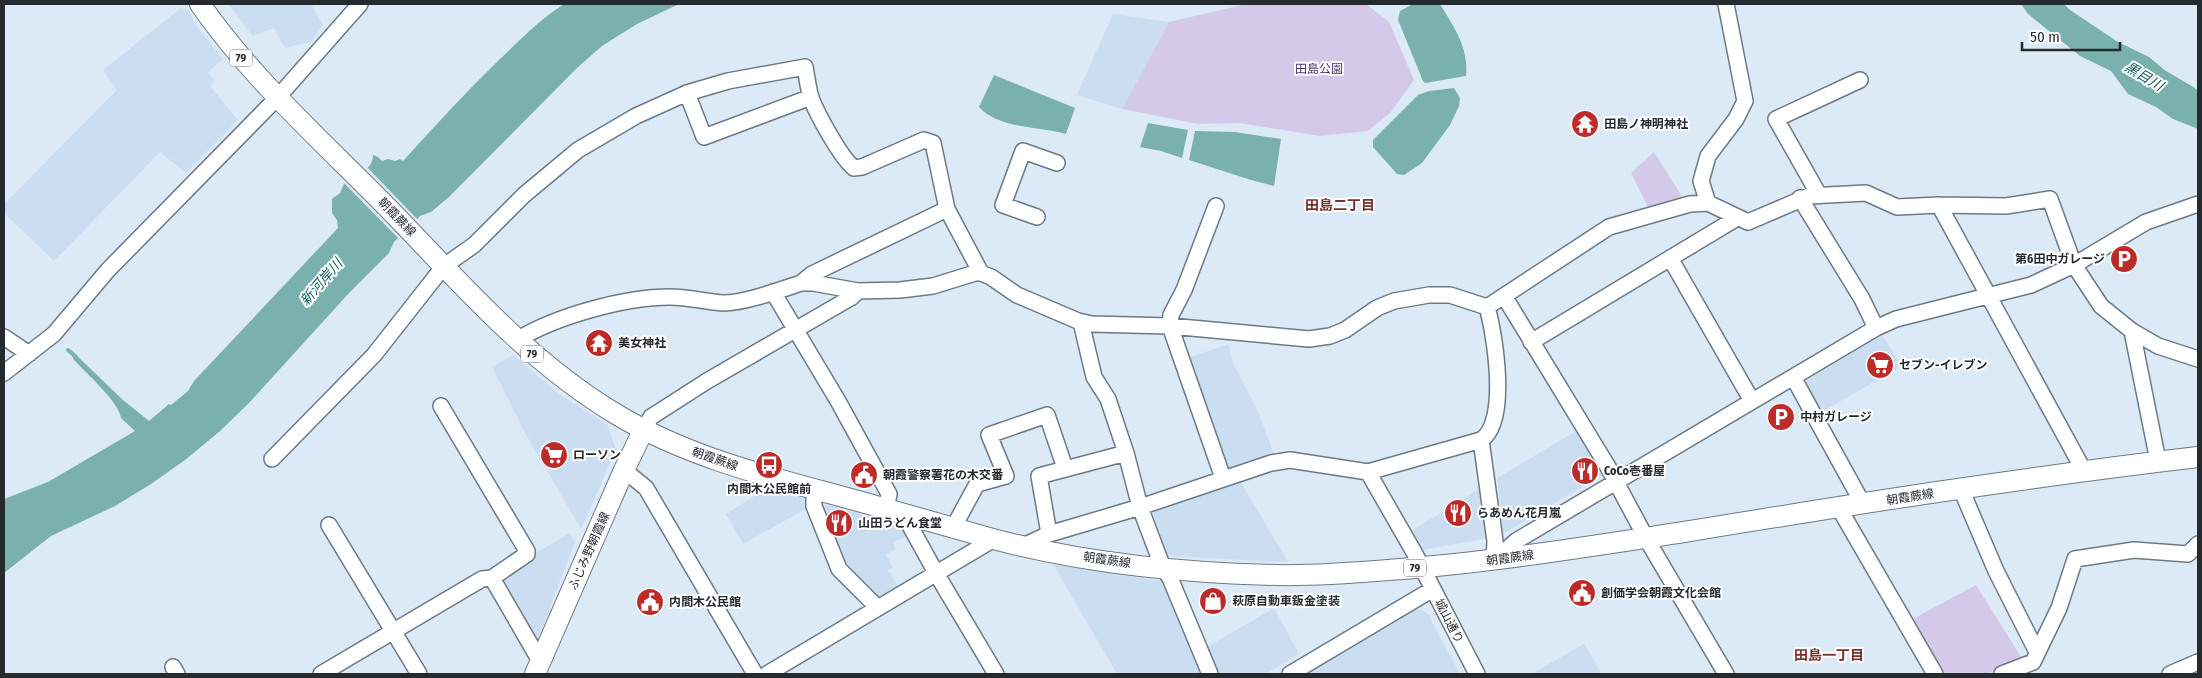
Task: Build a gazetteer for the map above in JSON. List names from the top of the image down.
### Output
{
  "streets": {
    "main road": ["79", "朝霞蕨線", "ふじみ野朝霞線"],
    "street": ["城山通り"]
  },
  "crossings": [
    ["朝霞蕨線", "ふじみ野朝霞線"],
    ["朝霞蕨線", "城山通り"]
  ],
  "districts": ["田島二丁目", "田島一丁目"],
  "water": ["黒目川", "新河岸川"],
  "parks": ["田島公園"],
  "places": {
    "temple": ["田島ノ神明神社", "美女神社"],
    "parking": ["第6田中ガレージ", "中村ガレージ"],
    "supermarket": ["セブン-イレブン", "ローソン"],
    "bus stop": ["内間木公民館前"],
    "restaurant": ["CoCo壱番屋", "らあめん花月嵐", "山田うどん食堂"],
    "public building": ["朝霞警察署花の木交番", "創価学会朝霞文化会館", "内間木公民館"],
    "shop": ["萩原自動車鈑金塗装"]
  },
  "scale_bar": "50 m"
}
